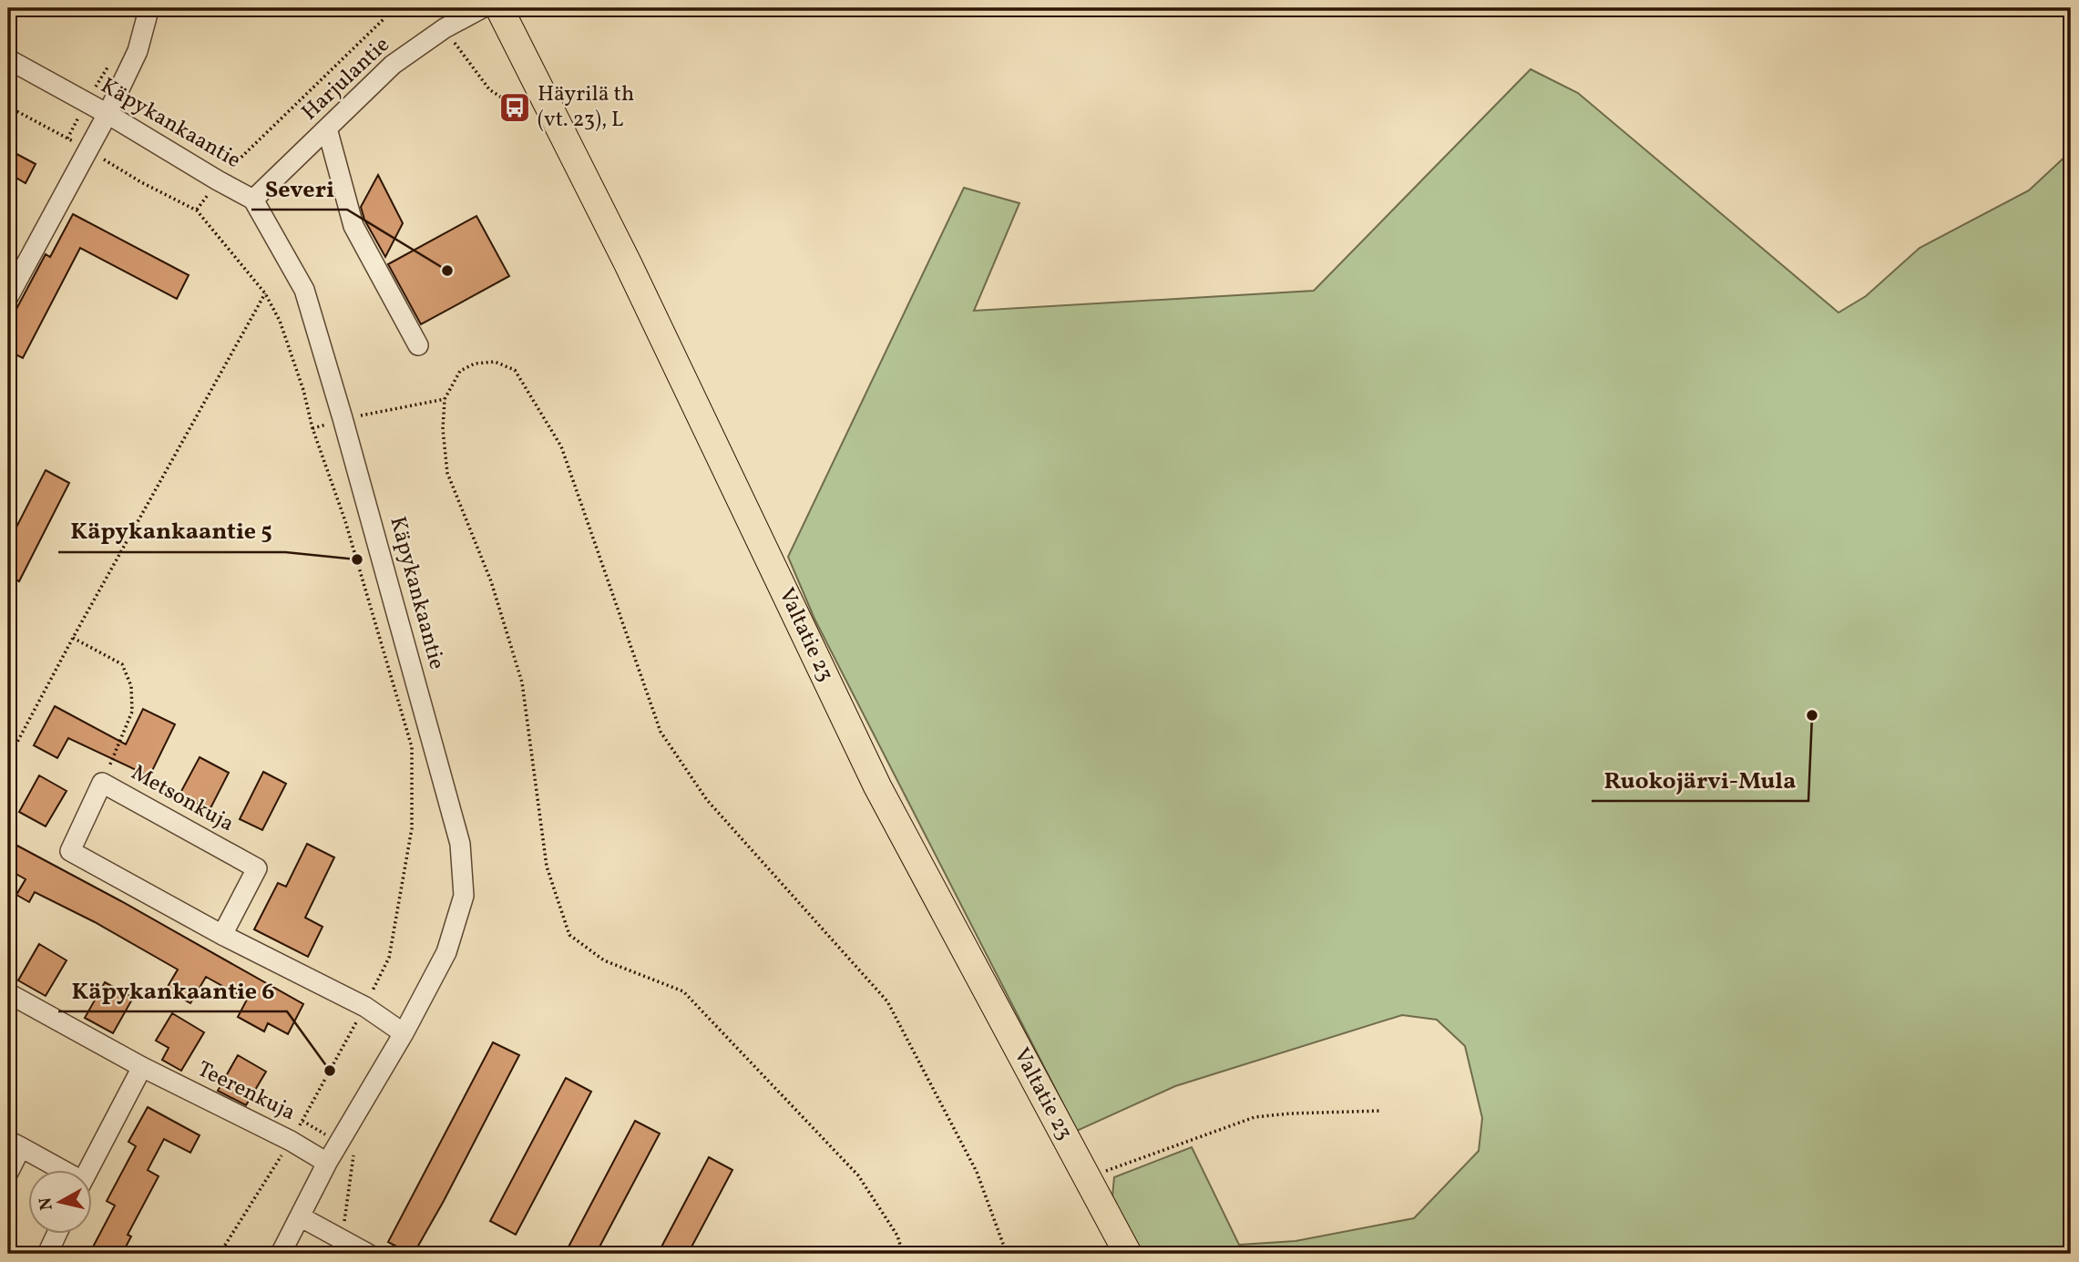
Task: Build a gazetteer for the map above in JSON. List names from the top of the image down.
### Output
{
  "streets": {
    "highway": ["Valtatie 23"],
    "street": [
      "Harjulantie",
      "Käpykankaantie",
      "Metsonkuja",
      "Teerenkuja"
    ]
  },
  "crossings": [
    ["Harjulantie", "Käpykankaantie"],
    ["Käpykankaantie", "Metsonkuja"],
    ["Käpykankaantie", "Teerenkuja"]
  ],
  "places": {
    "bus stop": ["Häyrilä th (vt. 23), L"],
    "other": [
      "Severi",
      "Käpykankaantie 5",
      "Ruokojärvi-Mula",
      "Käpykankaantie 6"
    ]
  },
  "north": "left"
}
